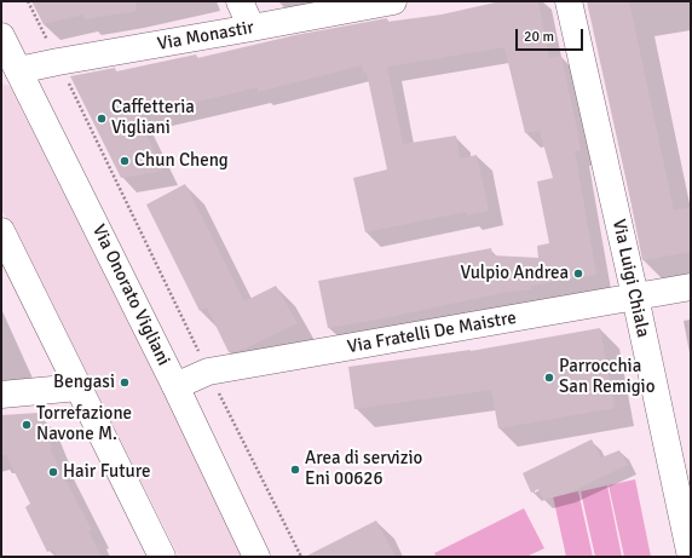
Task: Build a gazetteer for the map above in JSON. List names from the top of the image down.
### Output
{
  "streets": {
    "street": [
      "Via Monastir",
      "Via Luigi Chiala",
      "Via Onorato Vigliani",
      "Via Fratelli De Maistre"
    ]
  },
  "crossings": [
    ["Via Monastir", "Via Onorato Vigliani"],
    ["Via Luigi Chiala", "Via Fratelli De Maistre"],
    ["Via Onorato Vigliani", "Via Fratelli De Maistre"]
  ],
  "places": [
    "Caffetteria Vigliani",
    "Chun Cheng",
    "Vulpio Andrea",
    "Parrocchia San Remigio",
    "Bengasi",
    "Torrefazione Navone M.",
    "Area di servizio Eni 00626",
    "Hair Future"
  ],
  "scale_bar": "20 m"
}
